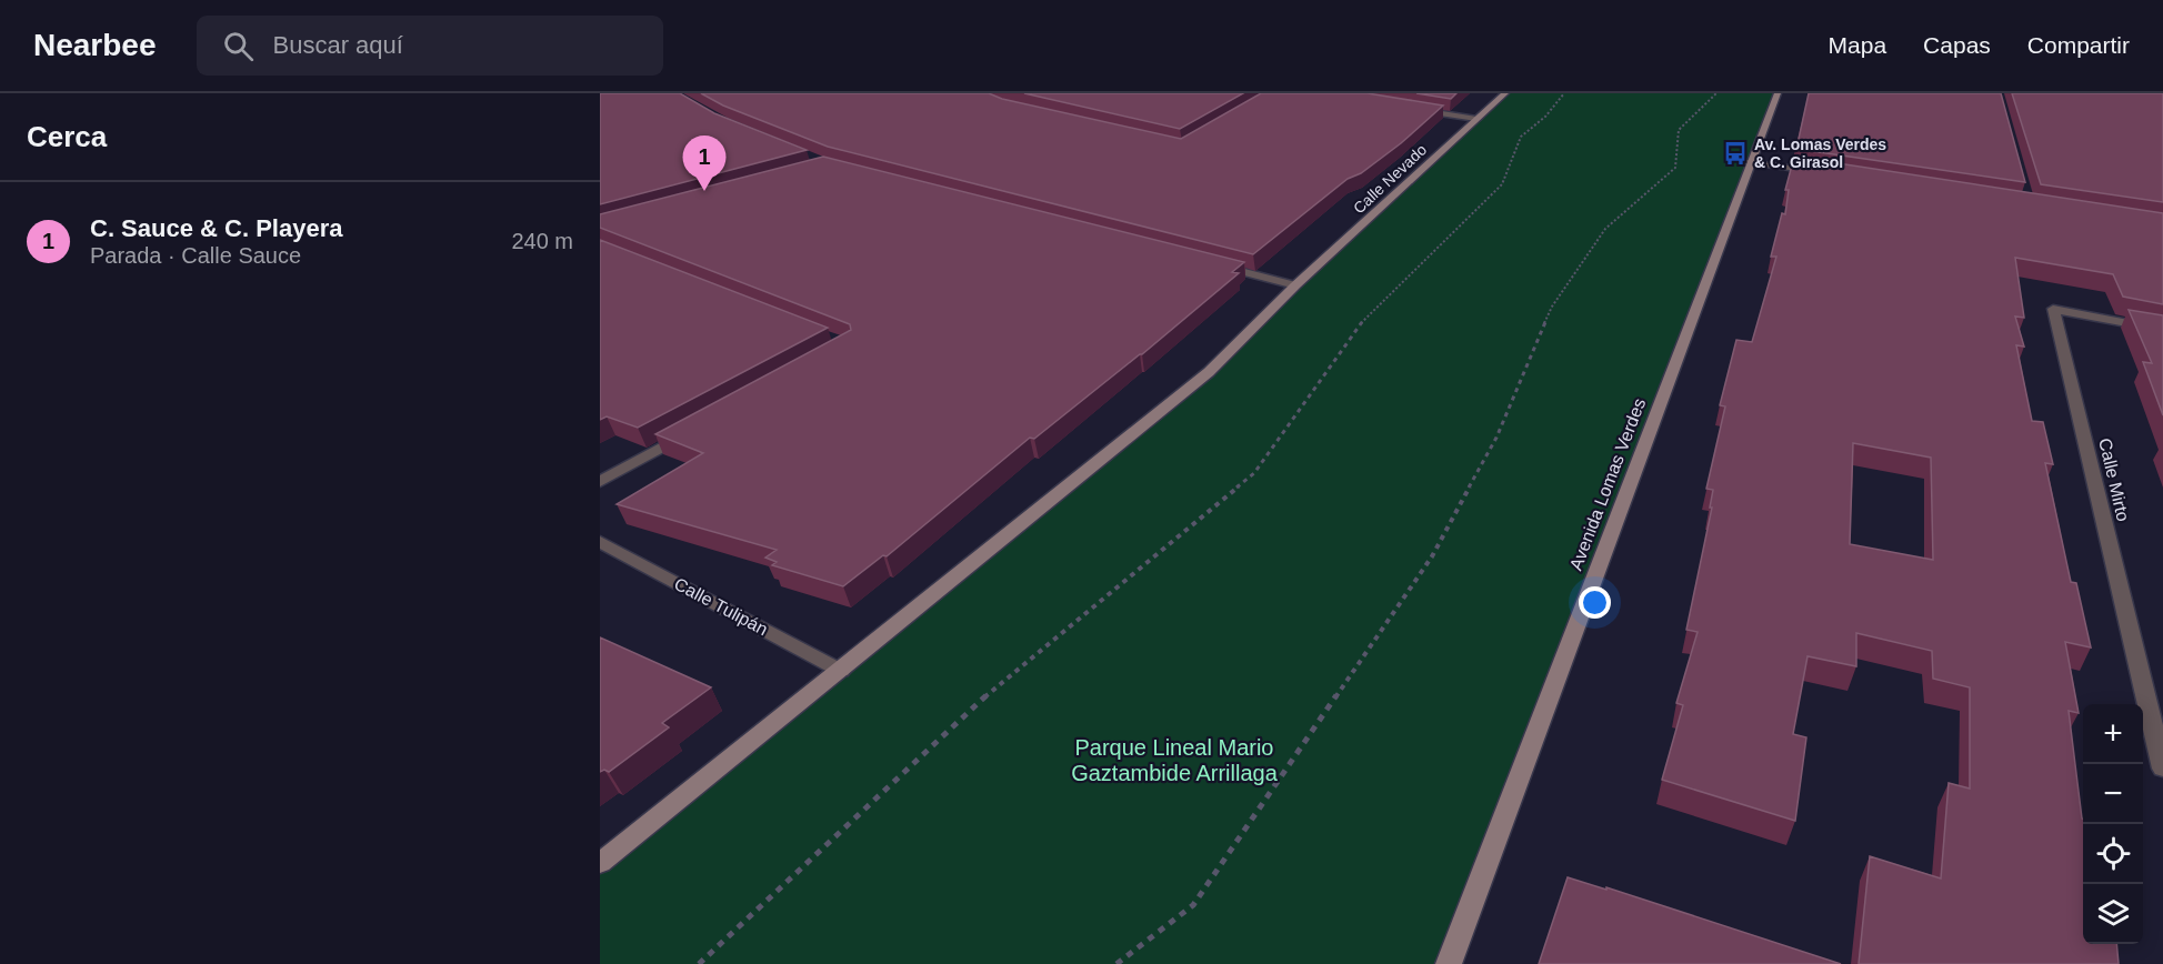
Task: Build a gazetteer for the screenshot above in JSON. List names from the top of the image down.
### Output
{
  "streets": {
    "street": [
      "Calle Nevado",
      "Calle Mirto",
      "Avenida Lomas Verdes",
      "Calle Tulipán"
    ]
  },
  "crossings": [
    ["Calle Nevado", "Calle Tulipán"]
  ],
  "parks": ["Parque Lineal Mario Gaztambide Arrillaga"],
  "places": {
    "bus stop": ["Av. Lomas Verdes & C. Girasol"]
  },
  "page": {
    "header": "Nearbee",
    "search": "Buscar aquí",
    "nav": ["Mapa", "Capas", "Compartir"],
    "heading": "Cerca",
    "pins": "1",
    "list": [
      {
        "mark": "1",
        "name": "C. Sauce & C. Playera",
        "note": "Parada · Calle Sauce",
        "value": "240 m"
      }
    ],
    "map_buttons": ["+", "−"]
  }
}
